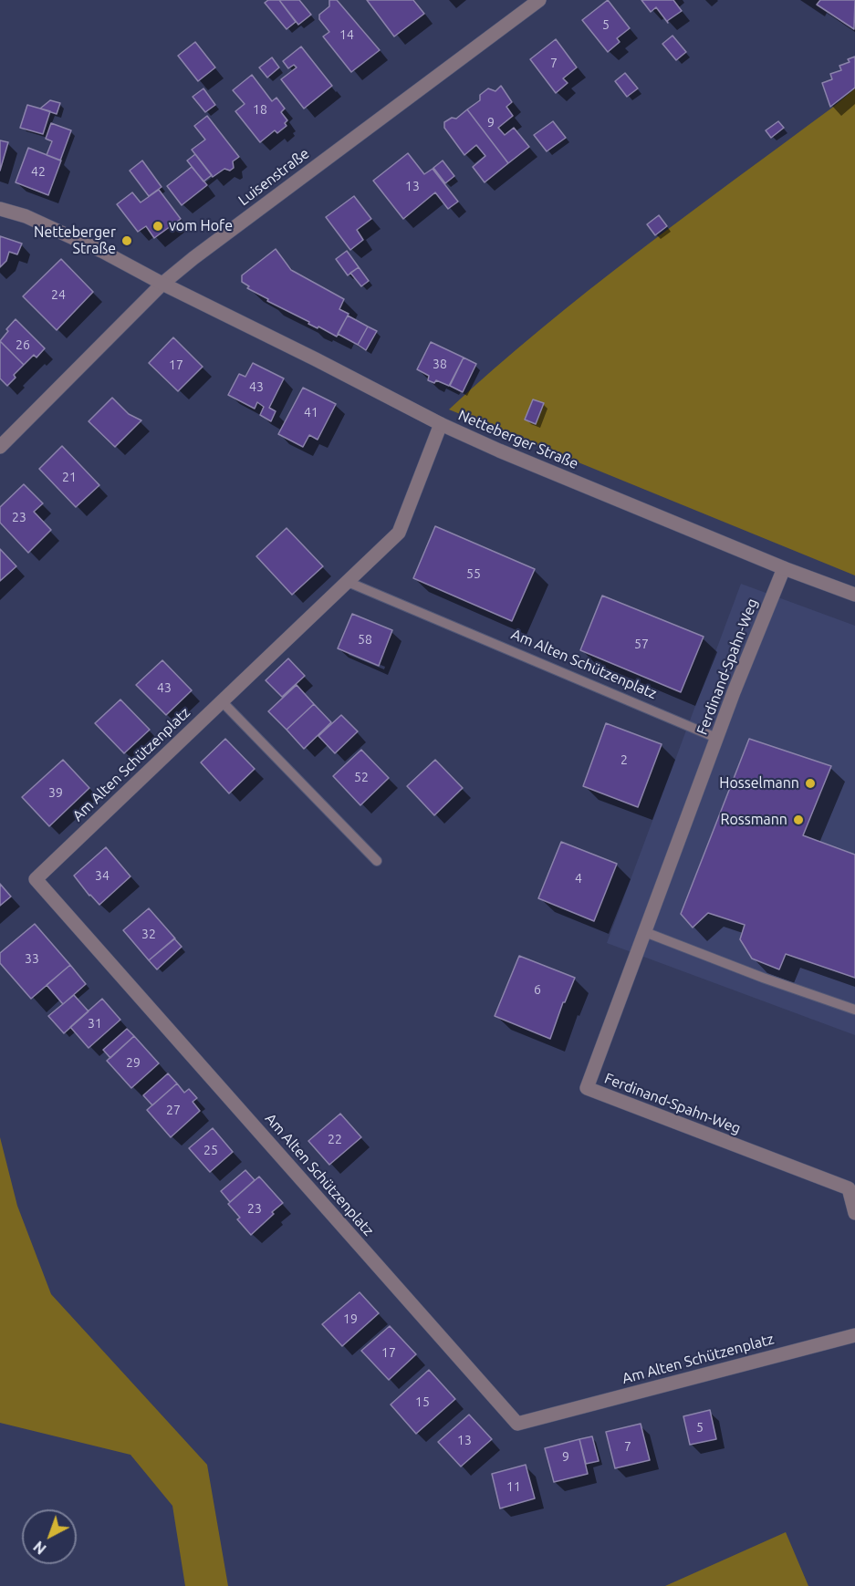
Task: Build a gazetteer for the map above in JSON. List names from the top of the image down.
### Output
{
  "streets": {
    "street": [
      "Luisenstraße",
      "Netteberger Straße",
      "Am Alten Schützenplatz",
      "Ferdinand-Spahn-Weg"
    ]
  },
  "crossings": [
    ["Luisenstraße", "Netteberger Straße"],
    ["Netteberger Straße", "Am Alten Schützenplatz"],
    ["Netteberger Straße", "Ferdinand-Spahn-Weg"],
    ["Am Alten Schützenplatz", "Ferdinand-Spahn-Weg"]
  ],
  "places": [
    "vom Hofe",
    "Netteberger Straße",
    "Hosselmann",
    "Rossmann"
  ],
  "house_numbers": [
    "5",
    "14",
    "7",
    "18",
    "9",
    "42",
    "13",
    "24",
    "26",
    "38",
    "17",
    "43",
    "41",
    "21",
    "23",
    "55",
    "58",
    "57",
    "43",
    "2",
    "52",
    "39",
    "34",
    "4",
    "32",
    "33",
    "6",
    "31",
    "29",
    "27",
    "22",
    "25",
    "23",
    "19",
    "17",
    "15",
    "5",
    "13",
    "7",
    "9",
    "11"
  ],
  "north": "bottom left"
}
